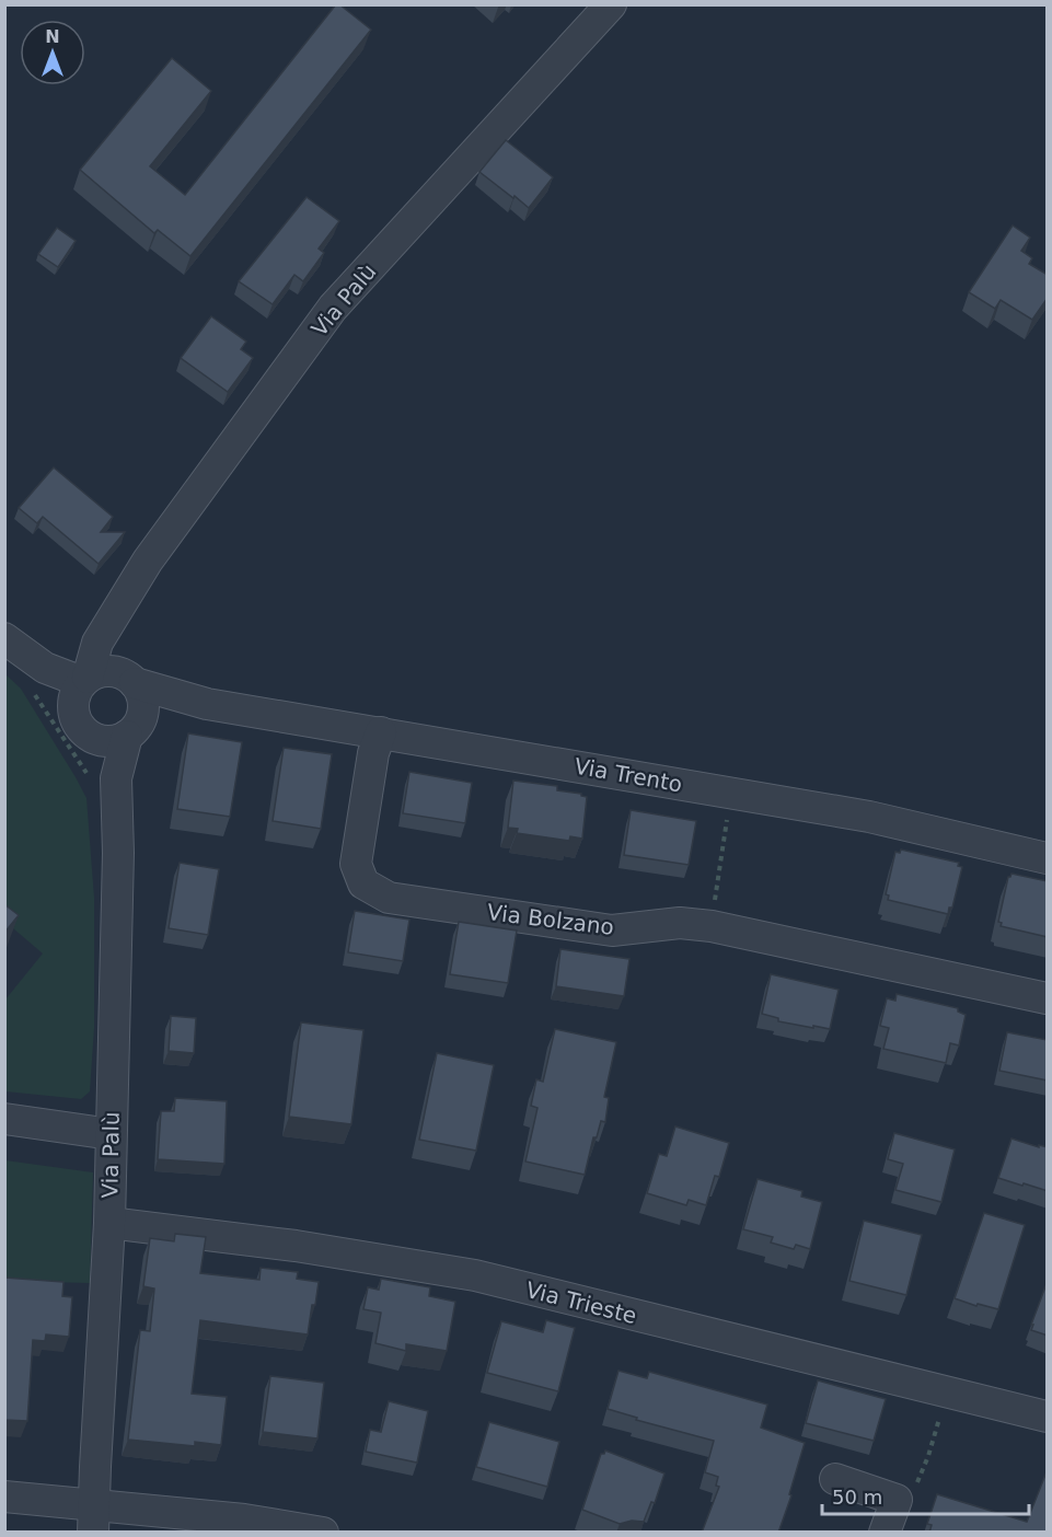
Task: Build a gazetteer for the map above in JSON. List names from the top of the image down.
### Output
{
  "streets": {
    "street": [
      "Via Palù",
      "Via Trento",
      "Via Bolzano",
      "Via Trieste"
    ]
  },
  "crossings": [
    ["Via Palù", "Via Trento"],
    ["Via Palù", "Via Trieste"],
    ["Via Trento", "Via Bolzano"]
  ],
  "scale_bar": "50 m",
  "north": "top"
}
